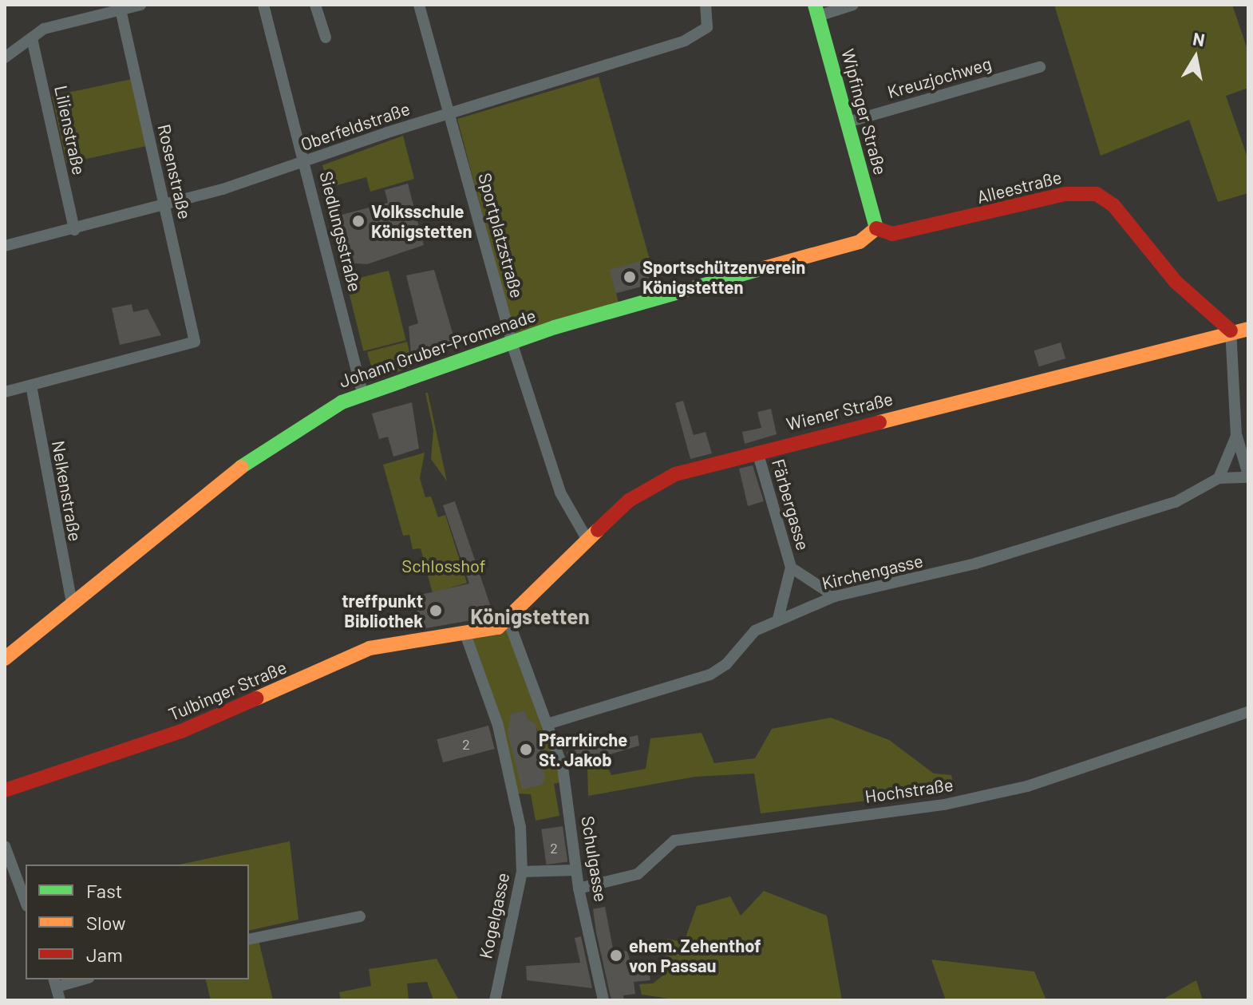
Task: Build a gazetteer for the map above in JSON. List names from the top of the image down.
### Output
{
  "streets": {
    "street": [
      "Kreuzjochweg",
      "Wipfinger Straße",
      "Oberfeldstraße",
      "Lilienstraße",
      "Rosenstraße",
      "Alleestraße",
      "Siedlungsstraße",
      "Sportplatzstraße",
      "Johann Gruber-Promenade",
      "Wiener Straße",
      "Nelkenstraße",
      "Färbergasse",
      "Kirchengasse",
      "Tulbinger Straße",
      "Hochstraße",
      "Schulgasse",
      "Kogelgasse"
    ]
  },
  "crossings": [
    ["Kreuzjochweg", "Wipfinger Straße"],
    ["Wipfinger Straße", "Alleestraße"],
    ["Wipfinger Straße", "Johann Gruber-Promenade"],
    ["Oberfeldstraße", "Lilienstraße"],
    ["Oberfeldstraße", "Rosenstraße"],
    ["Oberfeldstraße", "Siedlungsstraße"],
    ["Oberfeldstraße", "Sportplatzstraße"],
    ["Rosenstraße", "Nelkenstraße"],
    ["Alleestraße", "Johann Gruber-Promenade"],
    ["Alleestraße", "Wiener Straße"],
    ["Siedlungsstraße", "Johann Gruber-Promenade"],
    ["Sportplatzstraße", "Johann Gruber-Promenade"],
    ["Sportplatzstraße", "Wiener Straße"],
    ["Johann Gruber-Promenade", "Nelkenstraße"],
    ["Wiener Straße", "Färbergasse"],
    ["Wiener Straße", "Tulbinger Straße"],
    ["Wiener Straße", "Schulgasse"],
    ["Färbergasse", "Kirchengasse"],
    ["Kirchengasse", "Schulgasse"],
    ["Tulbinger Straße", "Schulgasse"],
    ["Tulbinger Straße", "Kogelgasse"],
    ["Hochstraße", "Schulgasse"]
  ],
  "districts": ["Königstetten"],
  "parks": ["Schlosshof"],
  "places": [
    "Volksschule Königstetten",
    "Sportschützenverein Königstetten",
    "treffpunkt Bibliothek",
    "Pfarrkirche St. Jakob",
    "ehem. Zehenthof von Passau"
  ],
  "house_numbers": ["2", "2"],
  "legend": ["Fast", "Slow", "Jam"],
  "north": "top"
}
